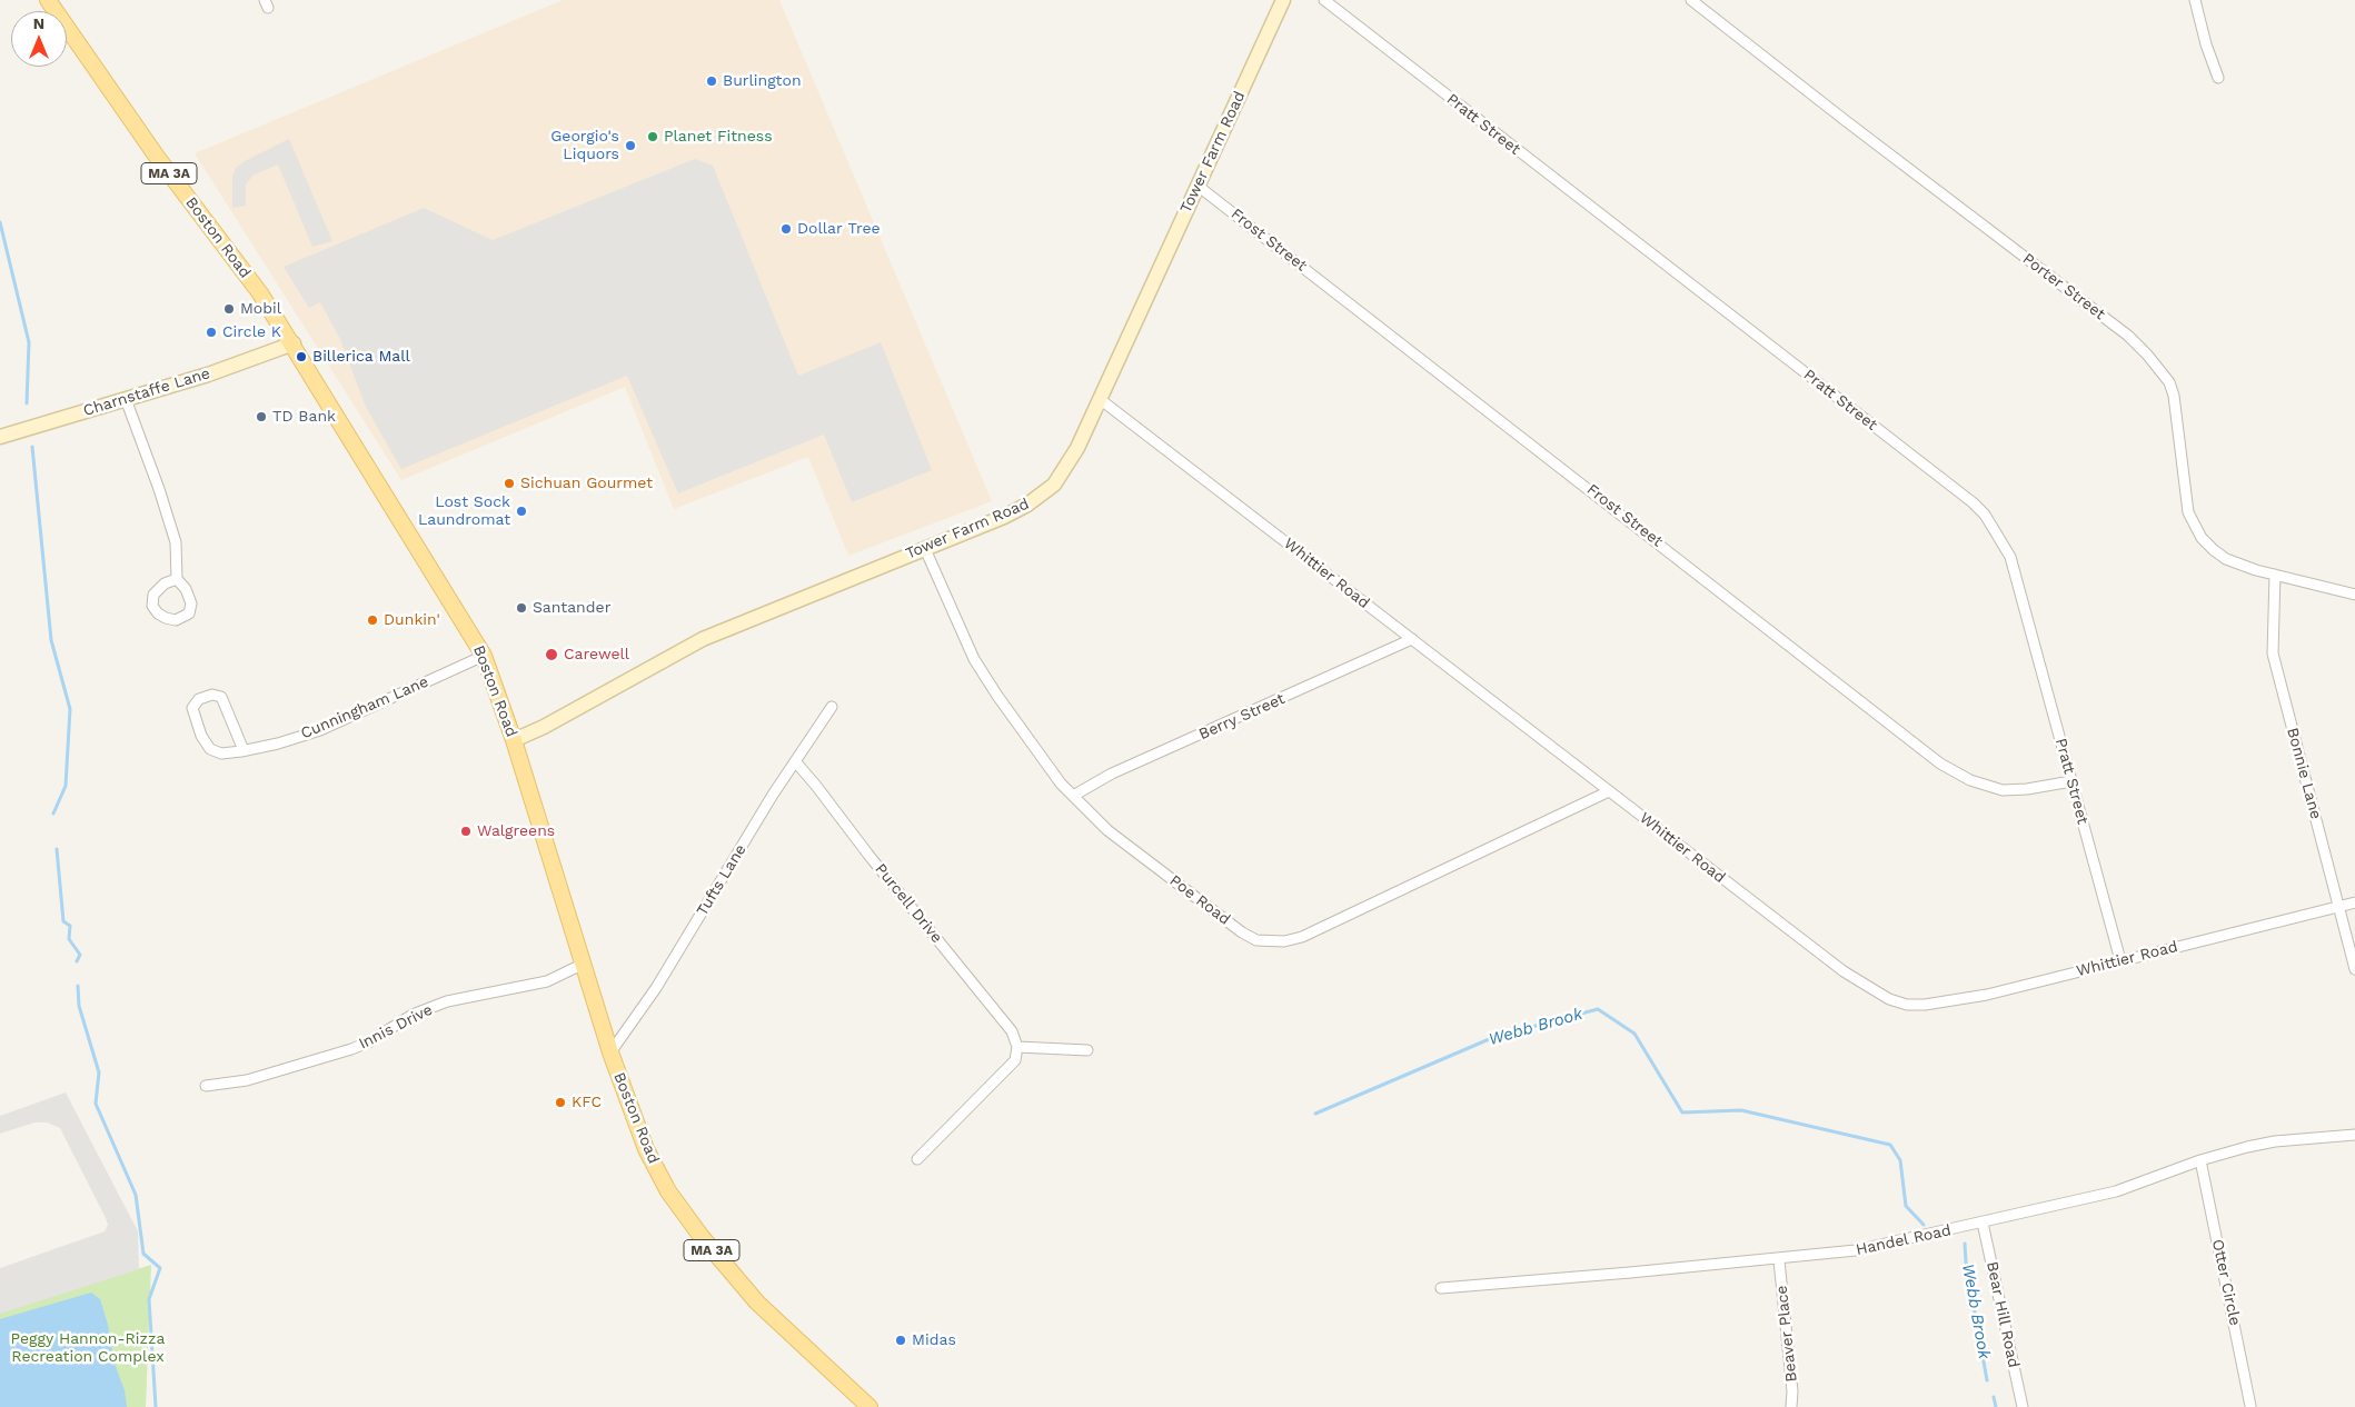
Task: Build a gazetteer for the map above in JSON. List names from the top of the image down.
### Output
{
  "streets": {
    "main road": ["MA 3A", "Boston Road"],
    "street": [
      "Pratt Street",
      "Tower Farm Road",
      "Frost Street",
      "Porter Street",
      "Charnstaffe Lane",
      "Whittier Road",
      "Cunningham Lane",
      "Berry Street",
      "Bonnie Lane",
      "Tufts Lane",
      "Poe Road",
      "Purcell Drive",
      "Innis Drive",
      "Handel Road",
      "Otter Circle",
      "Bear Hill Road",
      "Beaver Place"
    ]
  },
  "crossings": [
    ["Pratt Street", "Frost Street"],
    ["Pratt Street", "Whittier Road"],
    ["Tower Farm Road", "Boston Road"],
    ["Tower Farm Road", "Frost Street"],
    ["Tower Farm Road", "Whittier Road"],
    ["Tower Farm Road", "Poe Road"],
    ["Boston Road", "Charnstaffe Lane"],
    ["Boston Road", "Cunningham Lane"],
    ["Boston Road", "Tufts Lane"],
    ["Boston Road", "Innis Drive"],
    ["Porter Street", "Bonnie Lane"],
    ["Whittier Road", "Berry Street"],
    ["Whittier Road", "Bonnie Lane"],
    ["Whittier Road", "Poe Road"],
    ["Berry Street", "Poe Road"],
    ["Tufts Lane", "Purcell Drive"],
    ["Handel Road", "Otter Circle"],
    ["Handel Road", "Bear Hill Road"],
    ["Handel Road", "Beaver Place"]
  ],
  "water": ["Webb Brook"],
  "parks": ["Peggy Hannon-Rizza Recreation Complex"],
  "places": [
    "Burlington",
    "Planet Fitness",
    "Georgio's Liquors",
    "Dollar Tree",
    "Mobil",
    "Circle K",
    "Billerica Mall",
    "TD Bank",
    "Sichuan Gourmet",
    "Lost Sock Laundromat",
    "Santander",
    "Dunkin'",
    "Carewell",
    "Walgreens",
    "KFC",
    "Midas"
  ],
  "north": "top"
}
